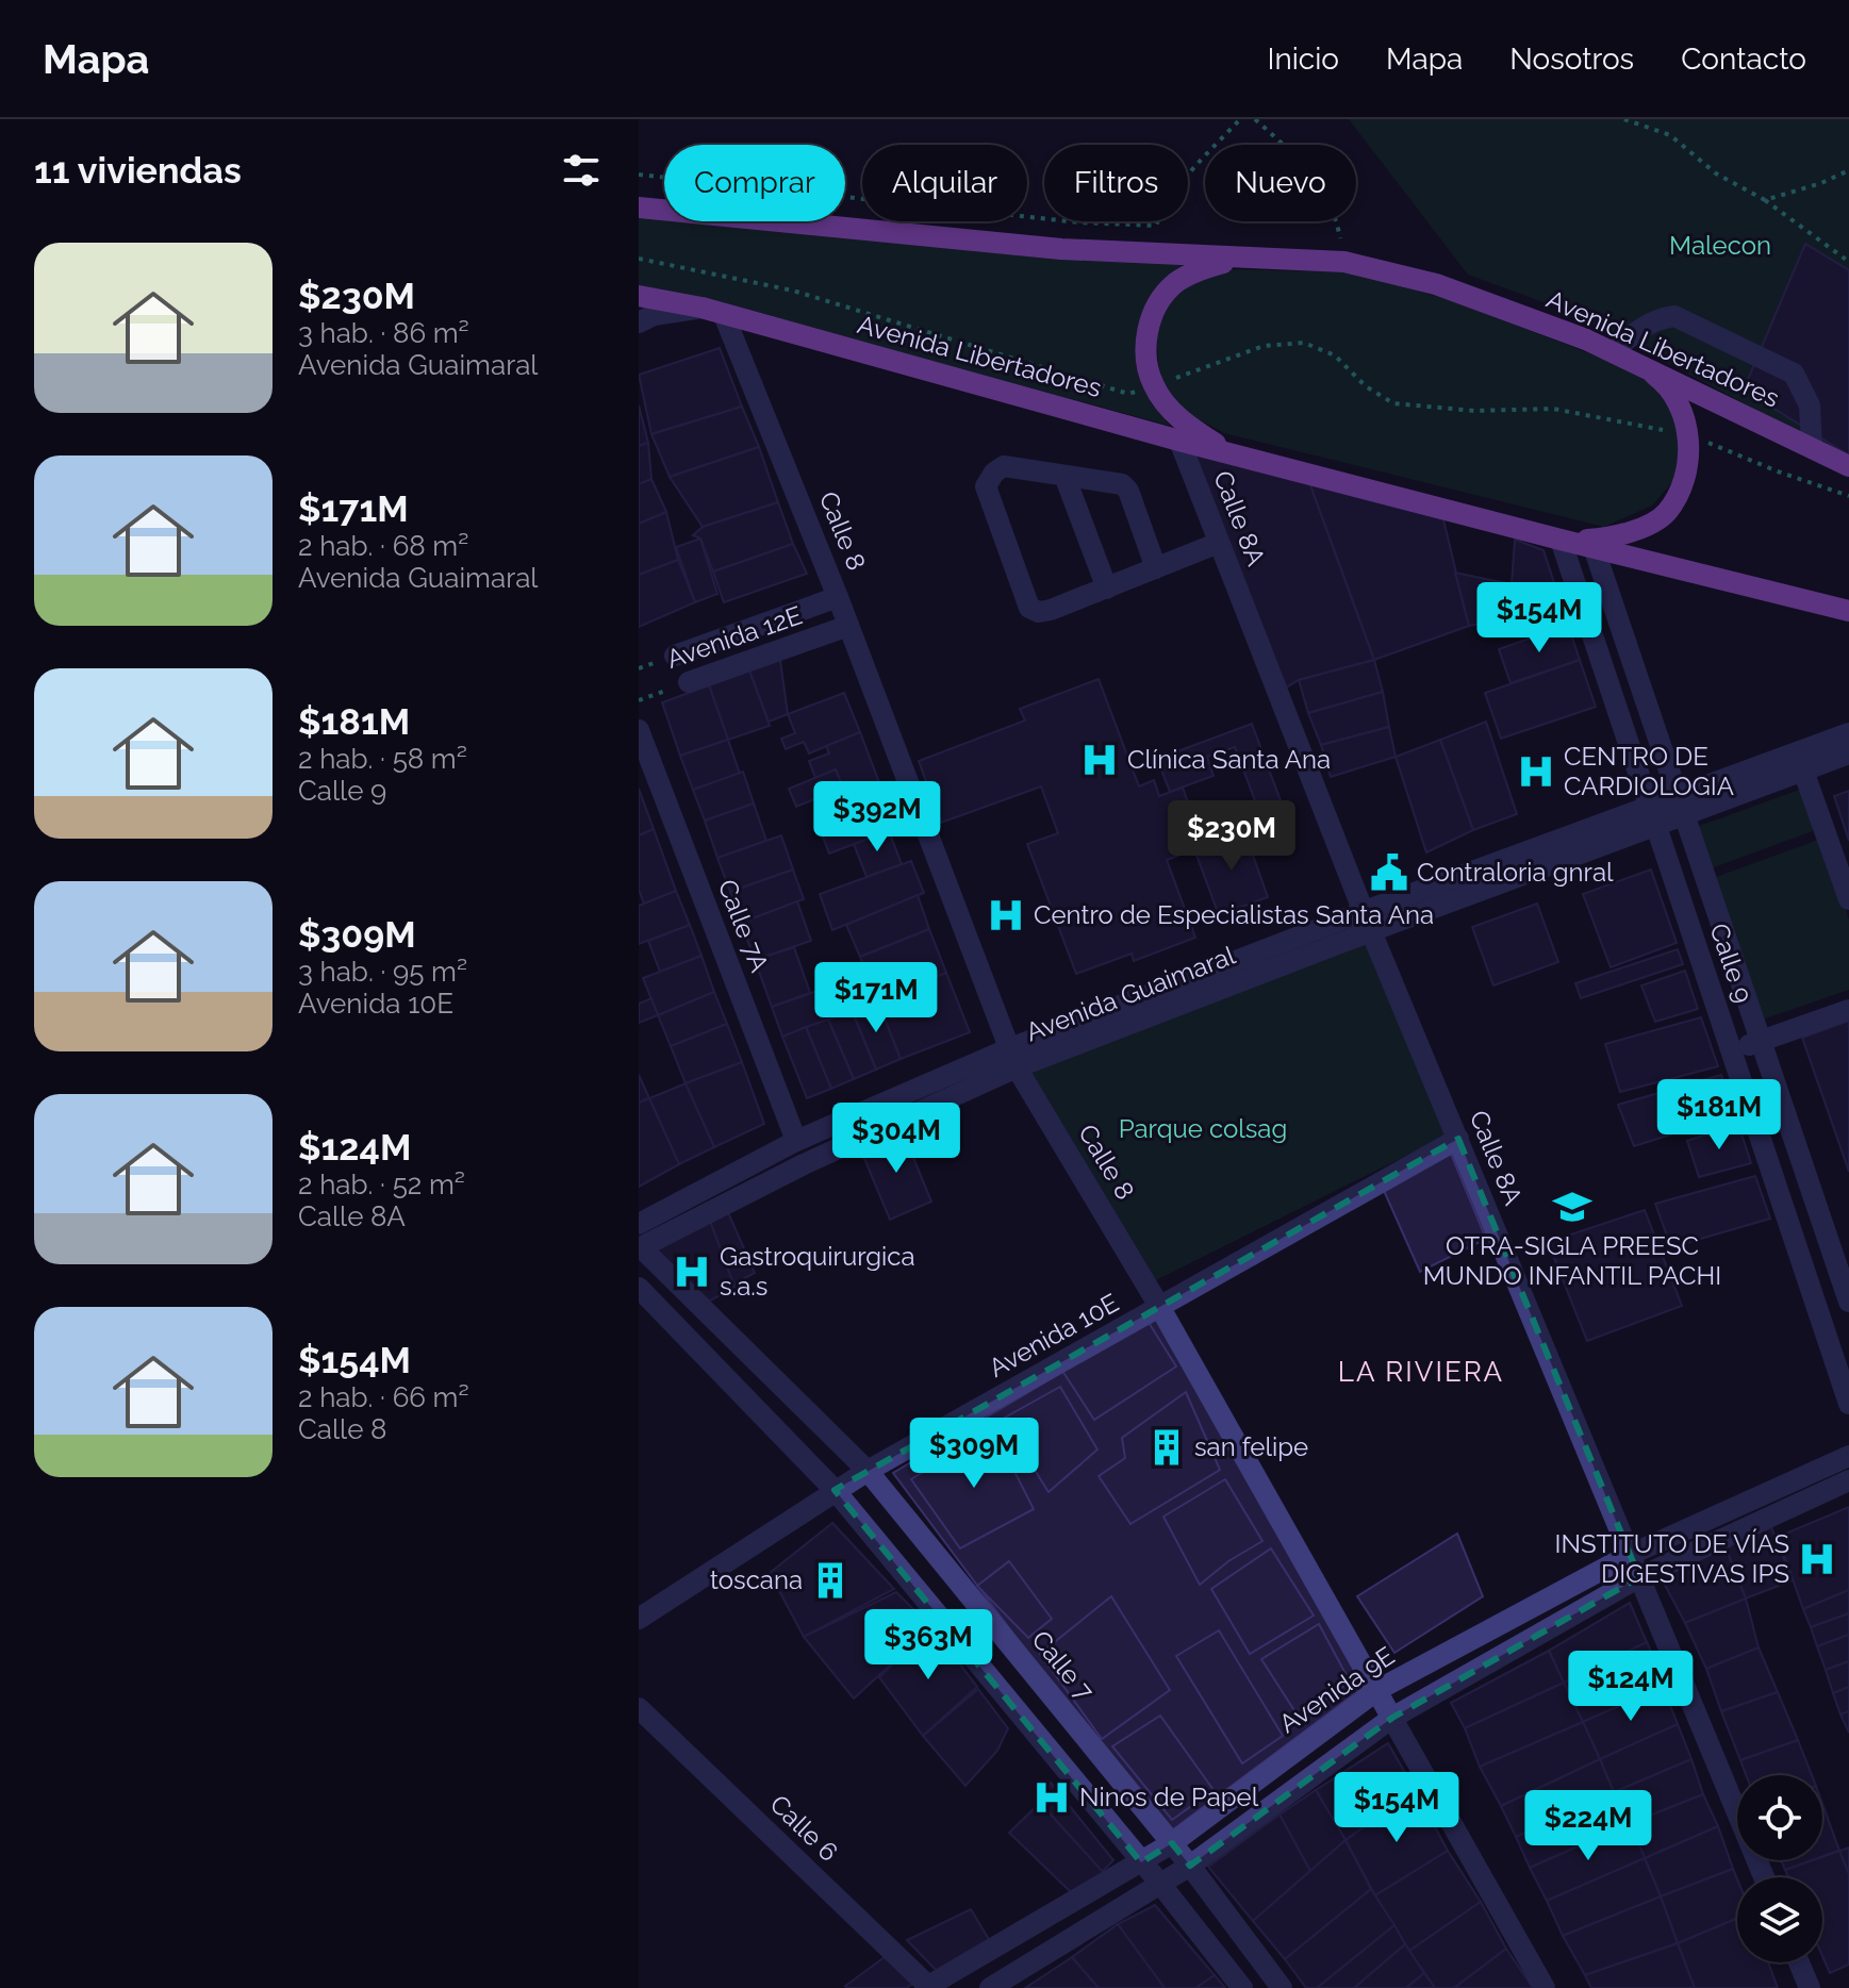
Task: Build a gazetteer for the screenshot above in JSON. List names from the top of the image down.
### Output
{
  "streets": {
    "main road": ["Avenida Libertadores"],
    "street": [
      "Calle 8A",
      "Calle 8",
      "Avenida 12E",
      "Calle 7A",
      "Calle 9",
      "Avenida Guaimaral",
      "Avenida 10E",
      "Calle 7",
      "Avenida 9E",
      "Calle 6"
    ]
  },
  "crossings": [
    ["Avenida Libertadores", "Calle 8A"],
    ["Avenida Libertadores", "Calle 8"],
    ["Avenida Libertadores", "Calle 9"],
    ["Calle 8A", "Avenida Guaimaral"],
    ["Calle 8A", "Avenida 10E"],
    ["Calle 8A", "Avenida 9E"],
    ["Calle 8", "Avenida 12E"],
    ["Calle 8", "Avenida Guaimaral"],
    ["Calle 8", "Avenida 10E"],
    ["Calle 8", "Avenida 9E"],
    ["Calle 7A", "Avenida Guaimaral"],
    ["Calle 9", "Avenida Guaimaral"],
    ["Avenida Guaimaral", "Calle 7"],
    ["Avenida 10E", "Calle 7"],
    ["Calle 7", "Avenida 9E"],
    ["Avenida 9E", "Calle 6"]
  ],
  "districts": ["LA RIVIERA"],
  "parks": ["Malecon", "Parque colsag"],
  "places": {
    "hospital": [
      "Clínica Santa Ana",
      "CENTRO DE CARDIOLOGIA",
      "Centro de Especialistas Santa Ana",
      "Gastroquirurgica s.a.s",
      "INSTITUTO DE VÍAS DIGESTIVAS IPS",
      "Ninos de Papel"
    ],
    "public building": ["Contraloria gnral"],
    "school or university": ["OTRA-SIGLA PREESC MUNDO INFANTIL PACHI"],
    "building": ["san felipe", "toscana"]
  },
  "page": {
    "header": "Mapa",
    "nav": [
      "Inicio",
      "Mapa",
      "Nosotros",
      "Contacto"
    ],
    "heading": "11 viviendas",
    "chip": [
      "Comprar",
      "Alquilar",
      "Filtros",
      "Nuevo"
    ],
    "list": [
      {
        "name": "$230M",
        "note": "3 hab. · 86 m² · Avenida Guaimaral"
      },
      {
        "name": "$171M",
        "note": "2 hab. · 68 m² · Avenida Guaimaral"
      },
      {
        "name": "$181M",
        "note": "2 hab. · 58 m² · Calle 9"
      },
      {
        "name": "$309M",
        "note": "3 hab. · 95 m² · Avenida 10E"
      },
      {
        "name": "$124M",
        "note": "2 hab. · 52 m² · Calle 8A"
      },
      {
        "name": "$154M",
        "note": "2 hab. · 66 m² · Calle 8"
      }
    ],
    "price": [
      "$154M",
      "$392M",
      "$230M",
      "$171M",
      "$181M",
      "$304M",
      "$309M",
      "$363M",
      "$124M",
      "$154M",
      "$224M"
    ]
  }
}
